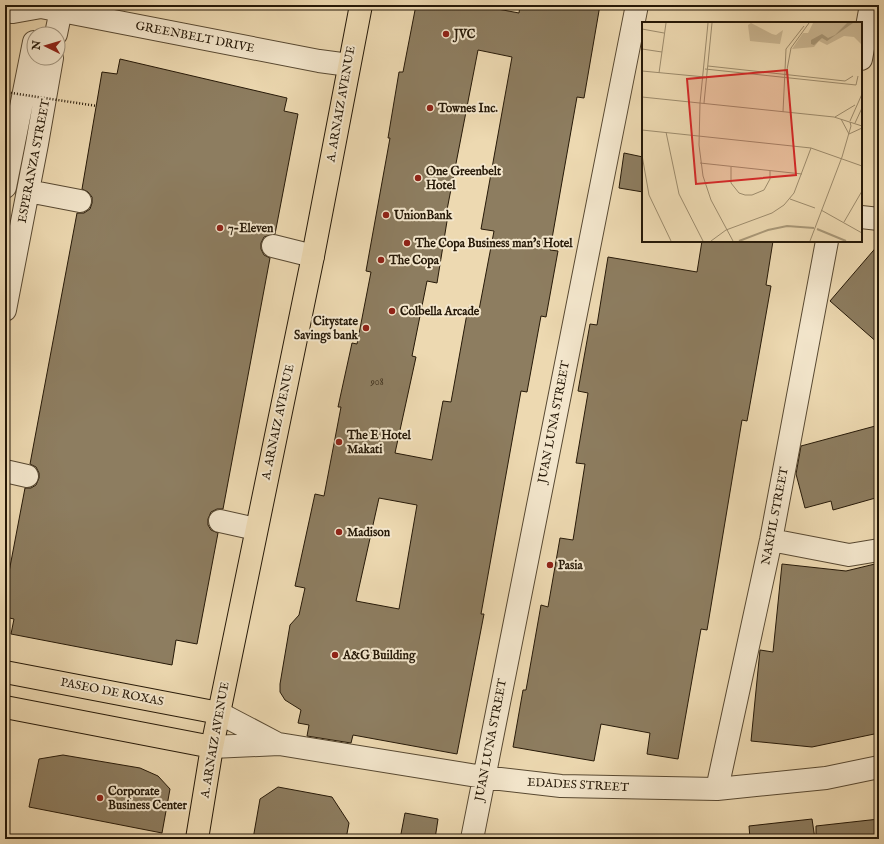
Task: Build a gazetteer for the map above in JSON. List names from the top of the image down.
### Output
{
  "streets": {
    "main road": ["A. ARNAIZ AVENUE", "PASEO DE ROXAS"],
    "street": [
      "GREENBELT DRIVE",
      "ESPERANZA STREET",
      "JUAN LUNA STREET",
      "NAKPIL STREET",
      "EDADES STREET"
    ]
  },
  "crossings": [
    ["GREENBELT DRIVE", "A. ARNAIZ AVENUE"],
    ["A. ARNAIZ AVENUE", "PASEO DE ROXAS"],
    ["A. ARNAIZ AVENUE", "EDADES STREET"],
    ["JUAN LUNA STREET", "EDADES STREET"],
    ["NAKPIL STREET", "EDADES STREET"],
    ["PASEO DE ROXAS", "EDADES STREET"]
  ],
  "places": [
    "JVC",
    "Townes Inc.",
    "One Greenbelt Hotel",
    "UnionBank",
    "7-Eleven",
    "The Copa Business man's Hotel",
    "The Copa",
    "Colbella Arcade",
    "Citystate Savings bank",
    "The E Hotel Makati",
    "Madison",
    "Pasia",
    "A&G Building",
    "Corporate Business Center"
  ],
  "house_numbers": ["908"],
  "north": "left"
}
